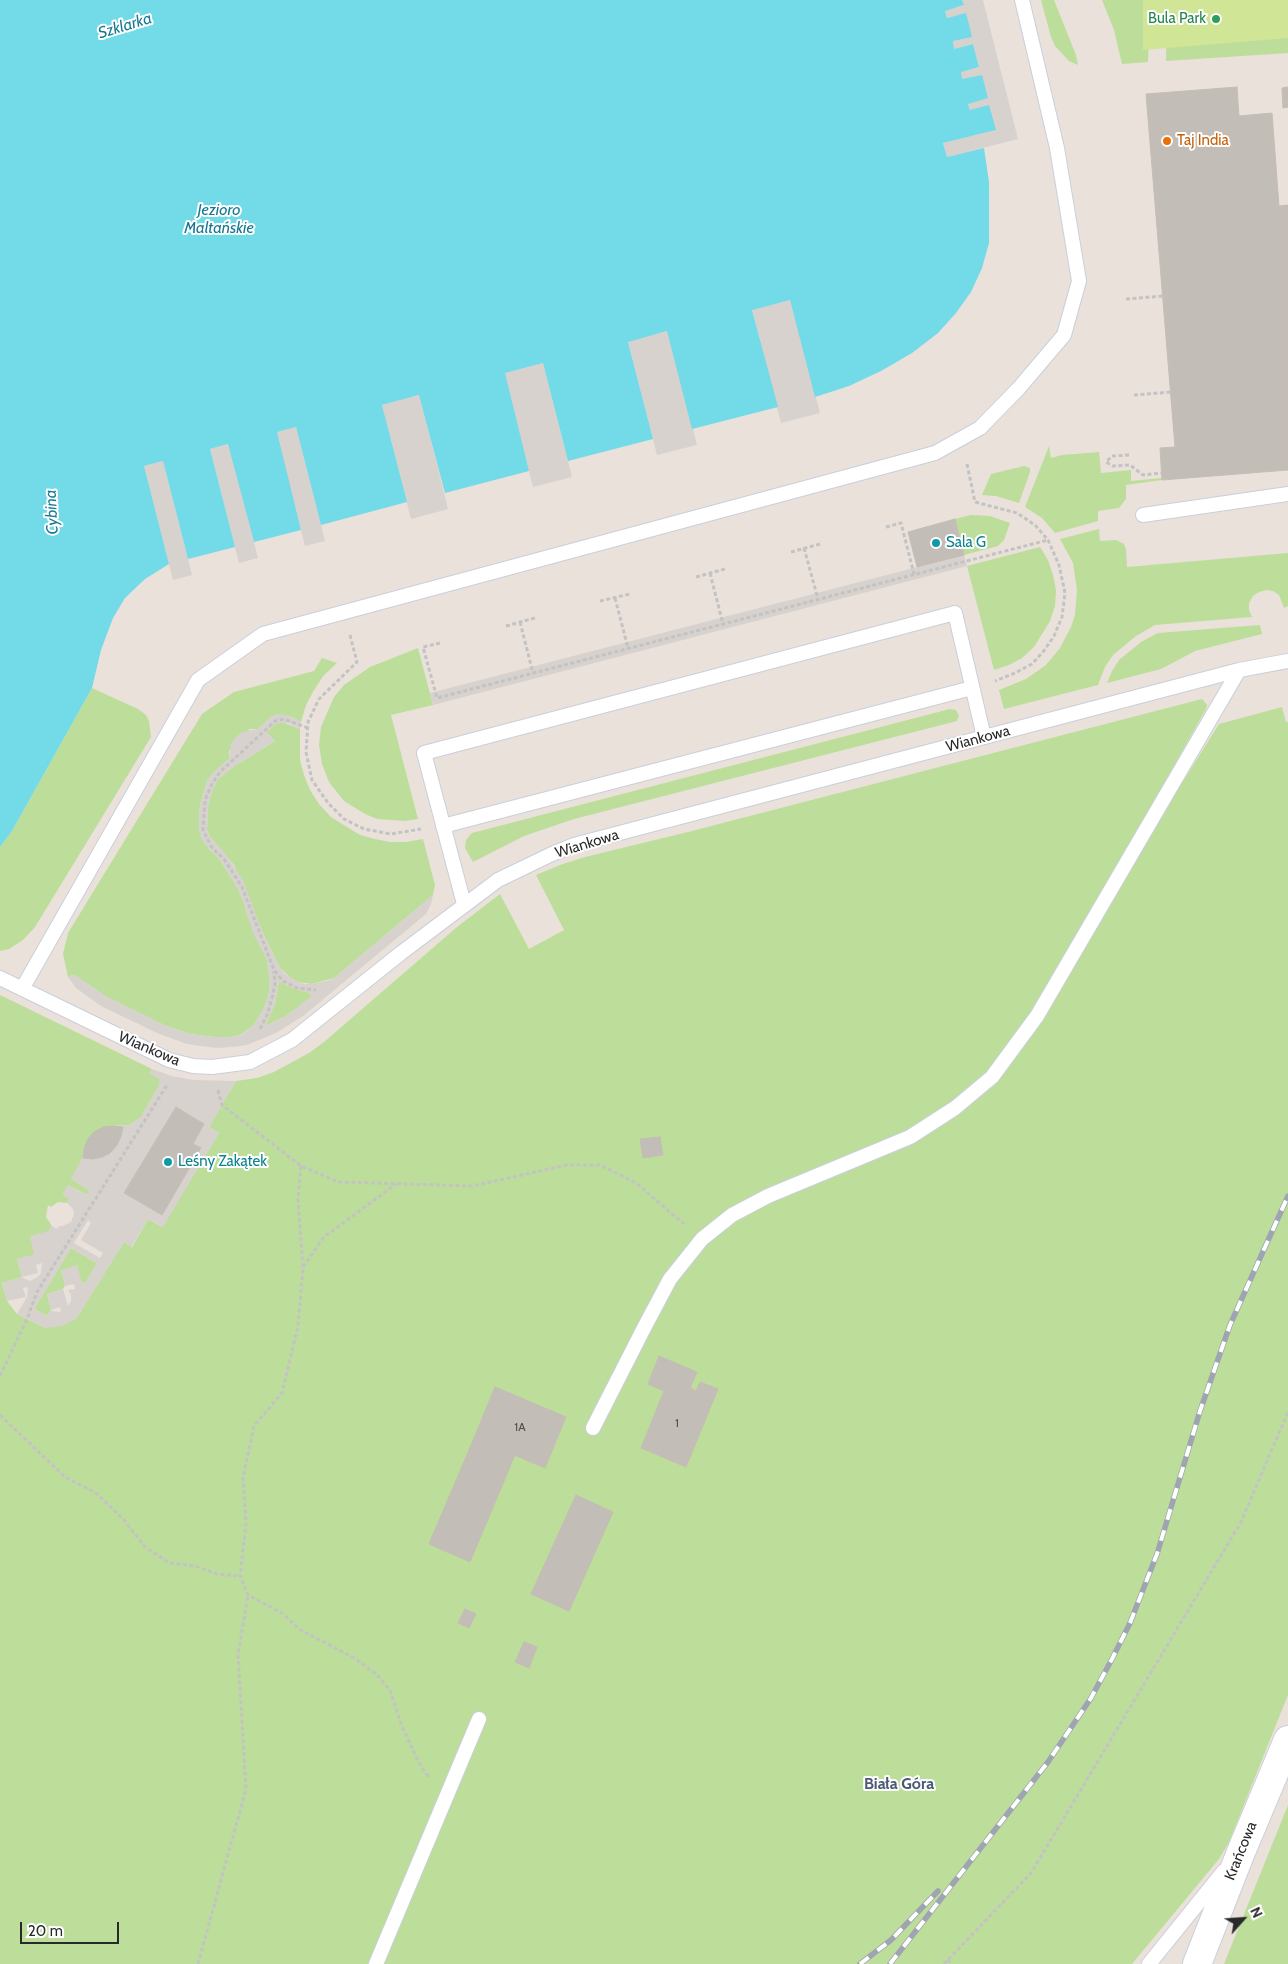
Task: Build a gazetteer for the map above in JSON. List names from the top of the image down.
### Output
{
  "streets": {
    "street": ["Krańcowa"],
    "lane": ["Wiankowa"]
  },
  "districts": ["Biała Góra"],
  "water": ["Szklarka", "Jezioro Maltańskie", "Cybina"],
  "places": [
    "Bula Park",
    "Taj India",
    "Sala G",
    "Leśny Zakątek"
  ],
  "house_numbers": ["1", "1A"],
  "scale_bar": "20 m",
  "north": "top right"
}
